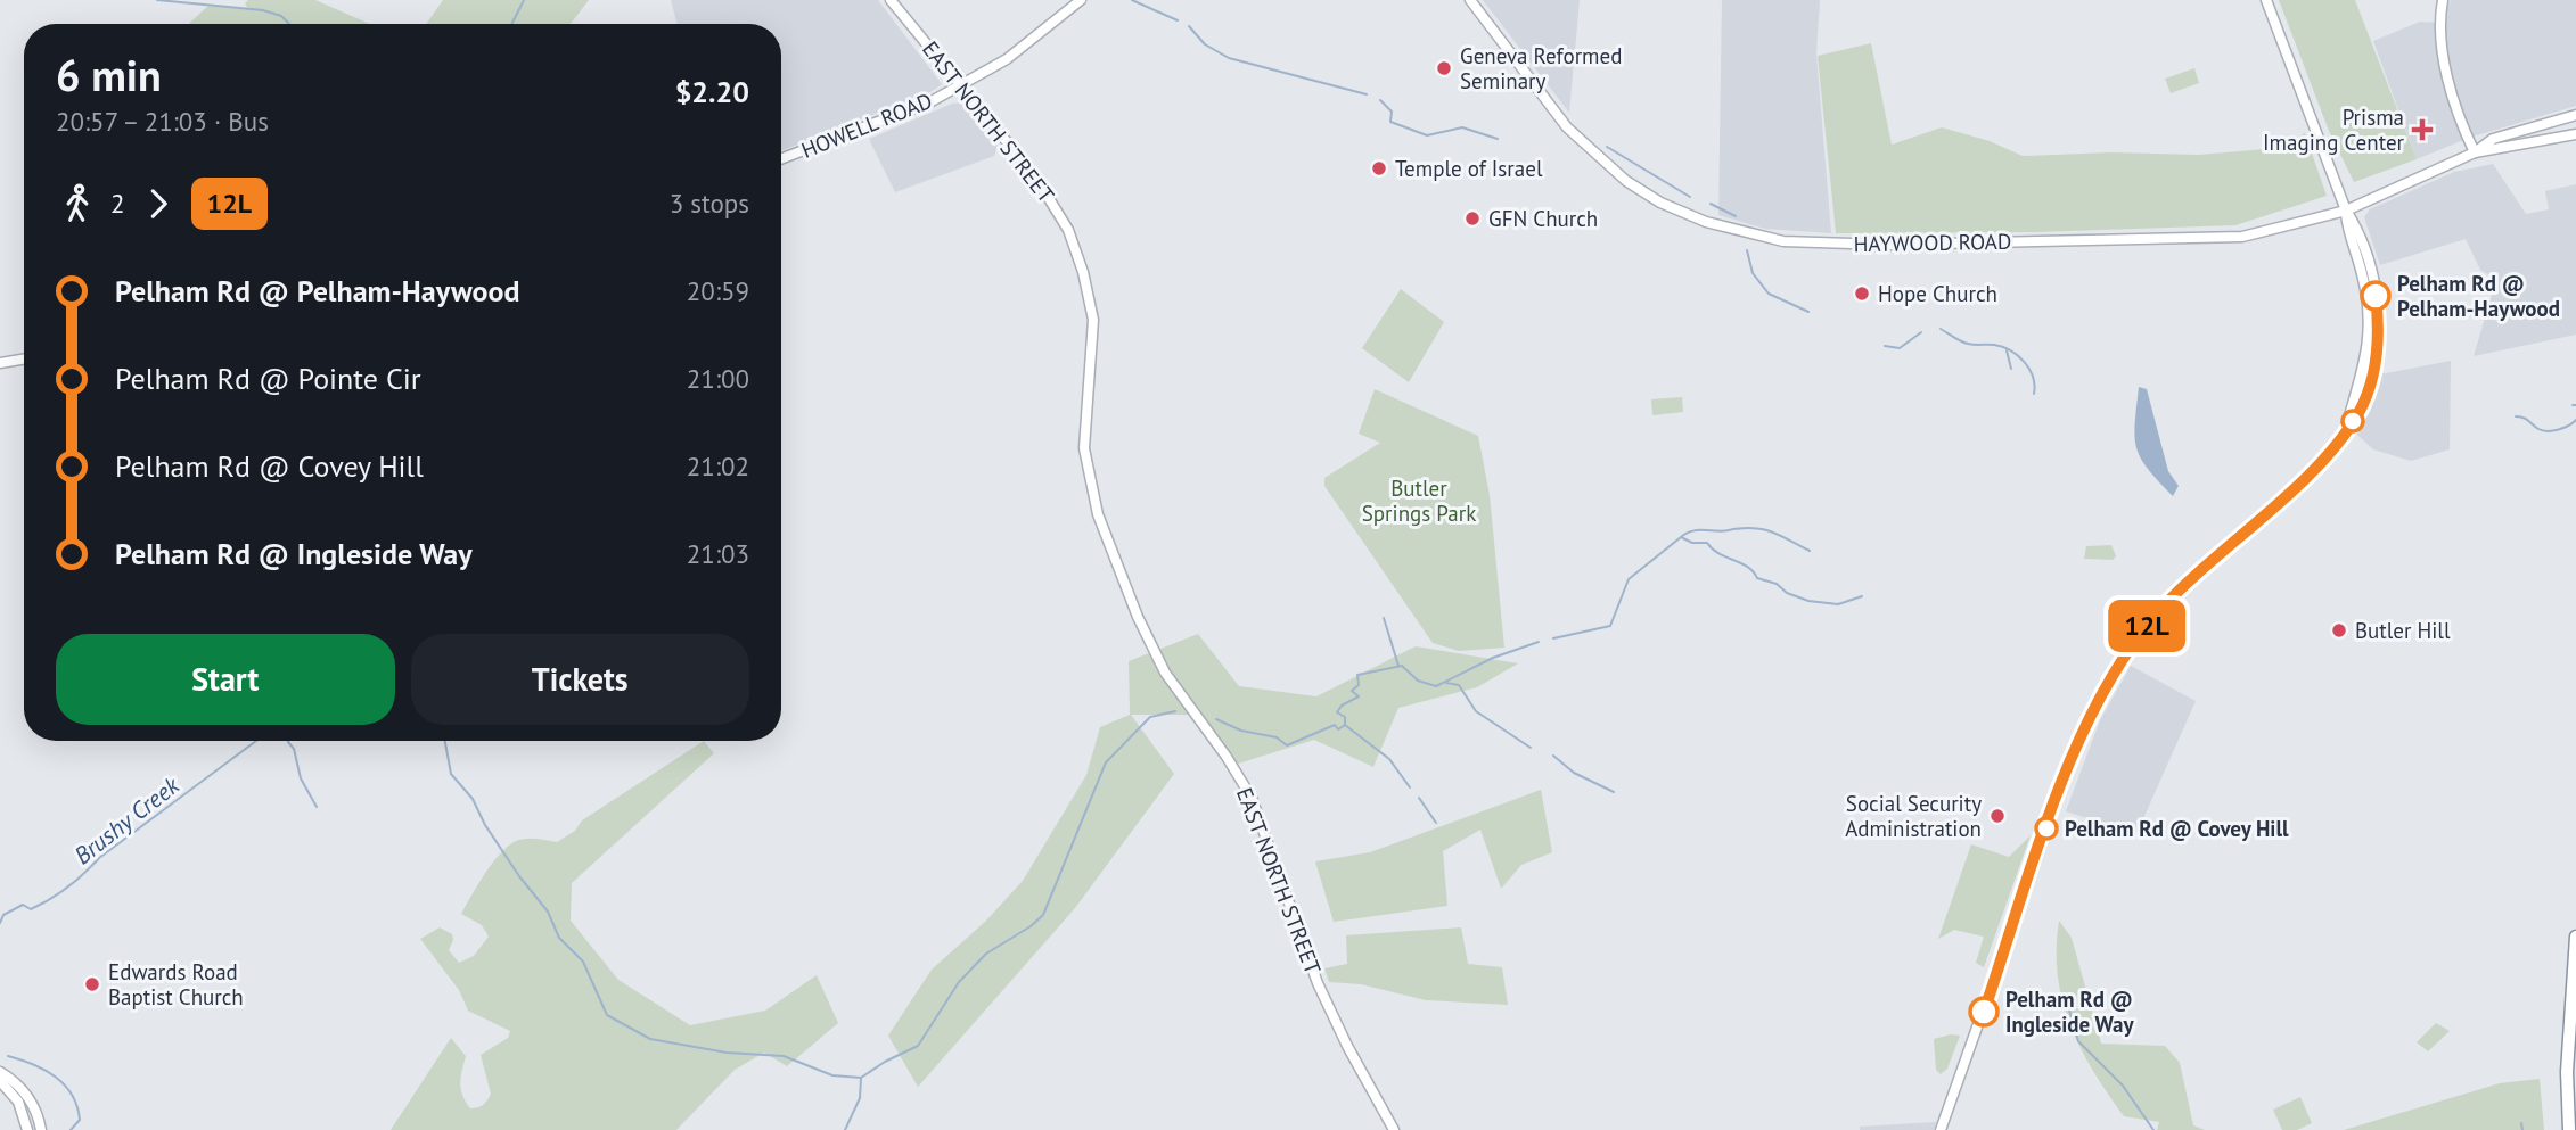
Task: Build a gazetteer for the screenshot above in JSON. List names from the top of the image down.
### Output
{
  "streets": {
    "main road": ["EAST NORTH STREET", "HOWELL ROAD", "HAYWOOD ROAD"]
  },
  "crossings": [
    ["EAST NORTH STREET", "HOWELL ROAD"]
  ],
  "water": ["Brushy Creek"],
  "parks": ["Butler Springs Park"],
  "places": {
    "other": [
      "Geneva Reformed Seminary",
      "Temple of Israel",
      "GFN Church",
      "Hope Church",
      "Pelham Rd @ Pelham-Haywood",
      "Butler Hill",
      "Social Security Administration",
      "Pelham Rd @ Covey Hill",
      "Edwards Road Baptist Church",
      "Pelham Rd @ Ingleside Way"
    ],
    "health": ["Prisma Imaging Center"]
  },
  "lines": ["bus line 12L"],
  "page": {
    "on_map": "12L",
    "heading": ["6 min", "20:57 – 21:03 · Bus", "$2.20"],
    "legs": ["2", "12L", "3 stops"],
    "list": [
      {
        "name": "Pelham Rd @ Pelham-Haywood",
        "value": "20:59"
      },
      {
        "name": "Pelham Rd @ Pointe Cir",
        "value": "21:00"
      },
      {
        "name": "Pelham Rd @ Covey Hill",
        "value": "21:02"
      },
      {
        "name": "Pelham Rd @ Ingleside Way",
        "value": "21:03"
      }
    ],
    "buttons": ["Start", "Tickets"]
  }
}
